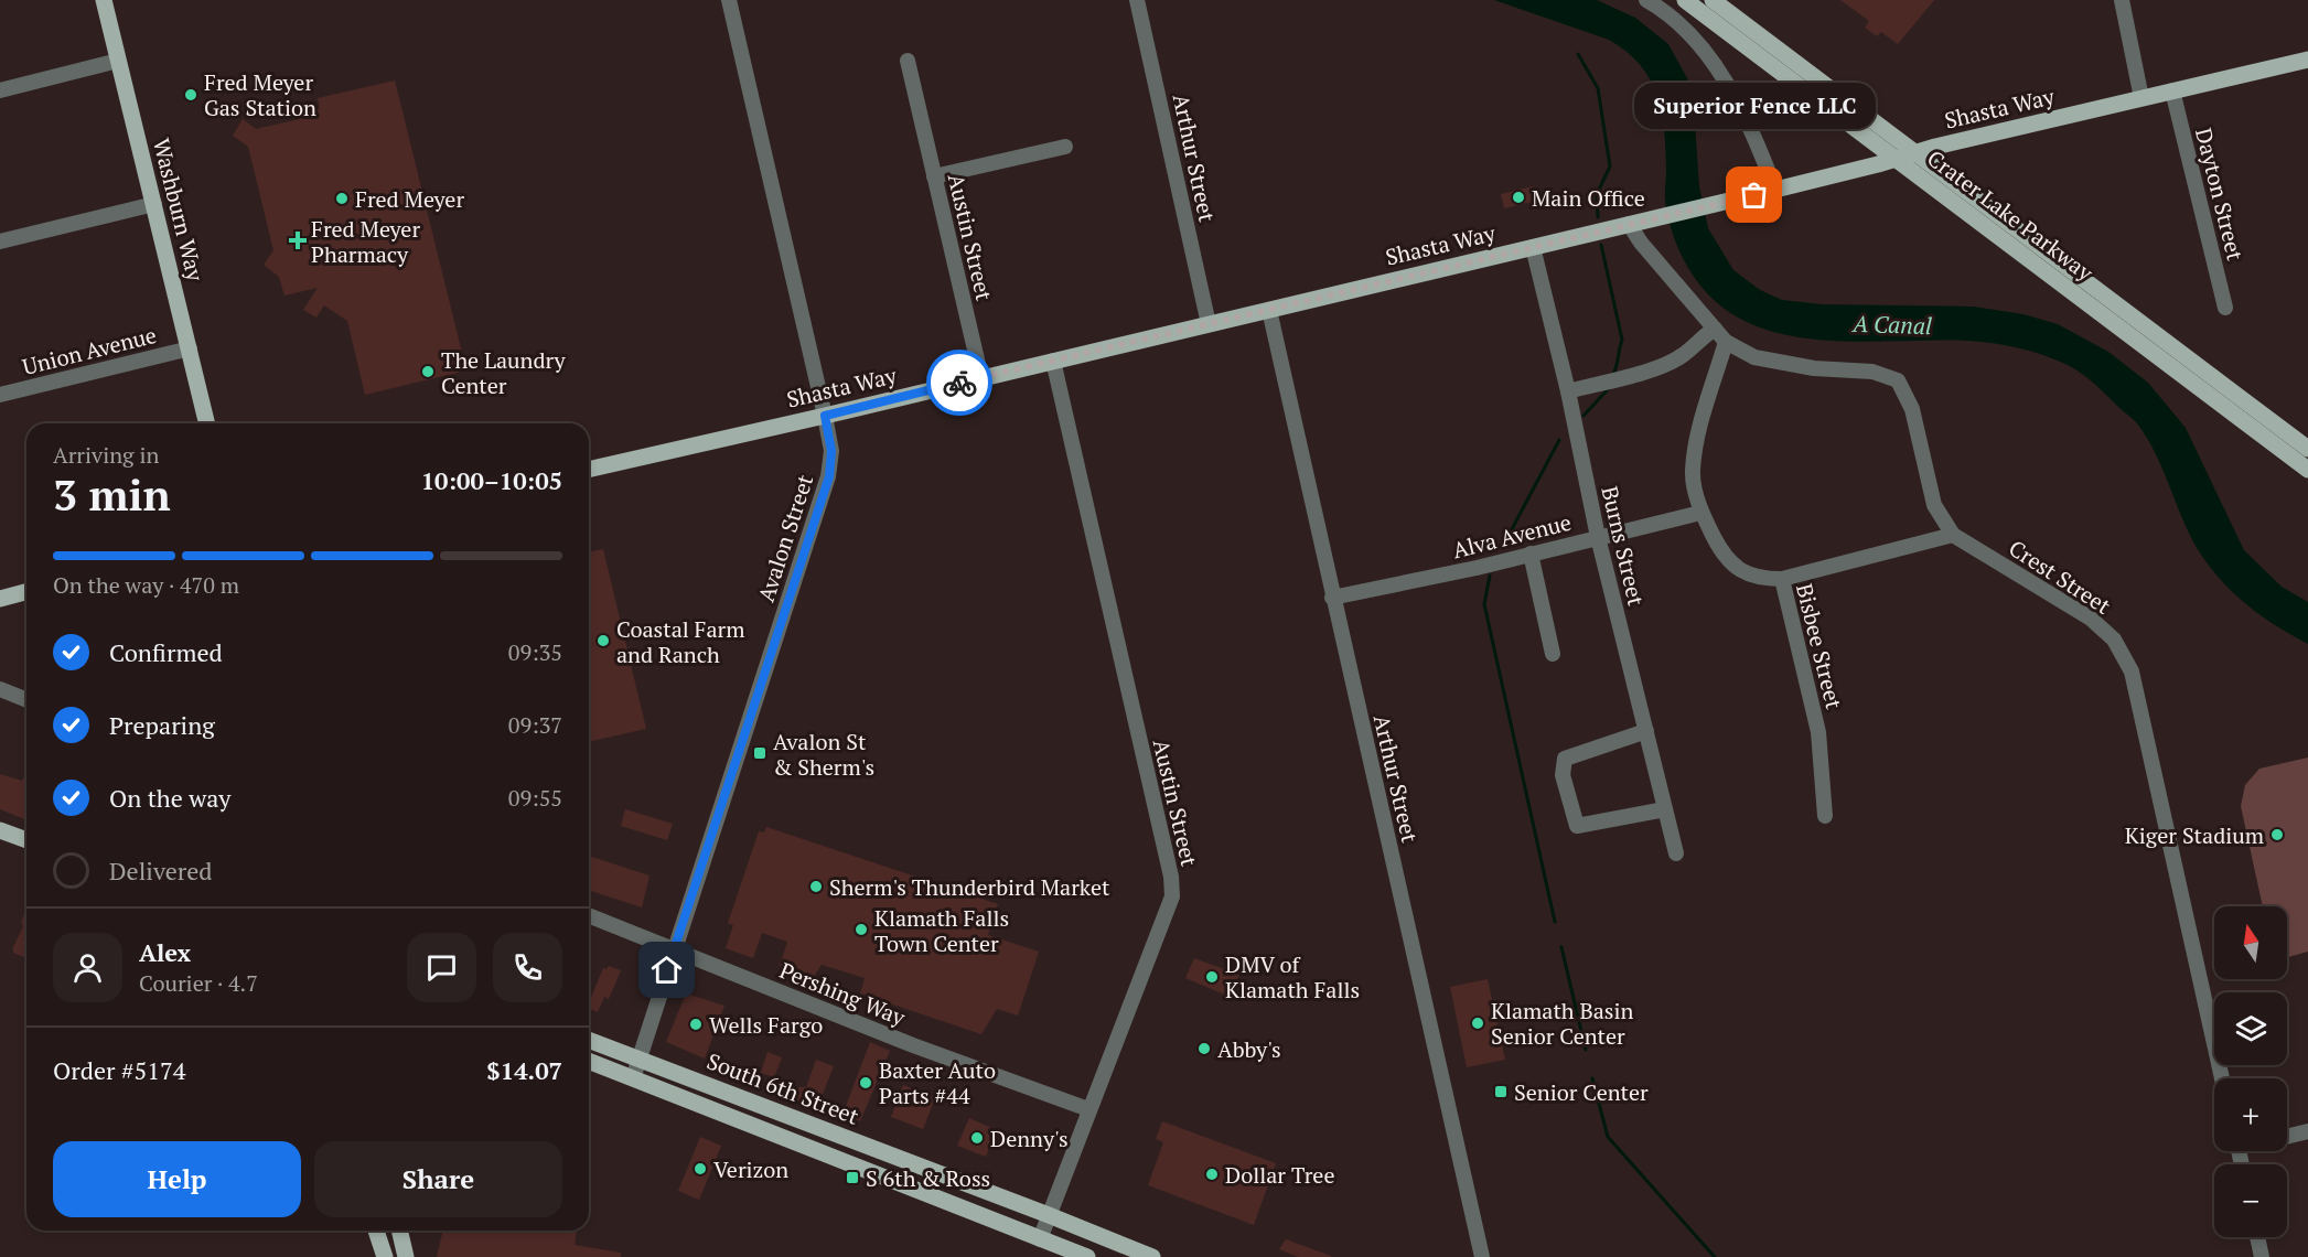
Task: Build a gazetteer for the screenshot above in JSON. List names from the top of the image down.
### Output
{
  "streets": {
    "main road": [
      "Shasta Way",
      "Washburn Way",
      "Crater Lake Parkway",
      "South 6th Street"
    ],
    "street": [
      "Arthur Street",
      "Dayton Street",
      "Austin Street",
      "Union Avenue",
      "Alva Avenue",
      "Avalon Street",
      "Burns Street",
      "Crest Street",
      "Bisbee Street",
      "Pershing Way"
    ]
  },
  "crossings": [
    ["Shasta Way", "Arthur Street"],
    ["Shasta Way", "Dayton Street"],
    ["Shasta Way", "Crater Lake Parkway"],
    ["Shasta Way", "Austin Street"],
    ["Shasta Way", "Avalon Street"],
    ["Shasta Way", "Burns Street"],
    ["Shasta Way", "Crest Street"],
    ["Arthur Street", "Alva Avenue"],
    ["Washburn Way", "Union Avenue"],
    ["Austin Street", "Pershing Way"],
    ["Austin Street", "South 6th Street"],
    ["Alva Avenue", "Burns Street"],
    ["Alva Avenue", "Bisbee Street"],
    ["Avalon Street", "Pershing Way"],
    ["Avalon Street", "South 6th Street"],
    ["Crest Street", "Bisbee Street"]
  ],
  "water": ["A Canal"],
  "places": {
    "other": [
      "Fred Meyer Gas Station",
      "Superior Fence LLC",
      "Main Office",
      "Fred Meyer",
      "The Laundry Center",
      "Coastal Farm and Ranch",
      "Kiger Stadium",
      "Sherm's Thunderbird Market",
      "Klamath Falls Town Center",
      "DMV of Klamath Falls",
      "Klamath Basin Senior Center",
      "Wells Fargo",
      "Abby's",
      "Baxter Auto Parts #44",
      "Denny's",
      "Verizon",
      "Dollar Tree"
    ],
    "health": ["Fred Meyer Pharmacy"],
    "transit": ["Avalon St & Sherm's", "Senior Center", "S 6th & Ross"]
  },
  "north": "top",
  "page": {
    "bubble": "Superior Fence LLC",
    "heading": ["3 min", "Arriving in", "10:00–10:05"],
    "panel": [
      "Alex",
      "Courier · 4.7",
      "Order #5174",
      "$14.07"
    ],
    "bar": "On the way · 470 m",
    "list": [
      ["Confirmed", "09:35"],
      ["Preparing", "09:37"],
      ["On the way", "09:55"],
      "Delivered"
    ],
    "map_buttons": ["+", "−"],
    "buttons": ["Help", "Share"]
  }
}
